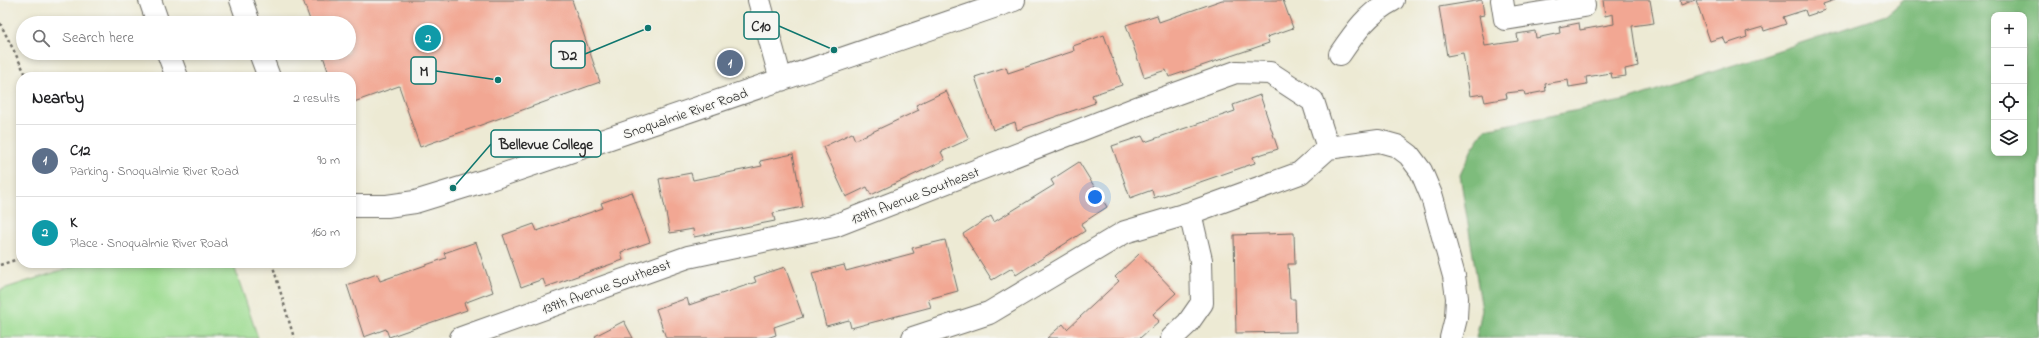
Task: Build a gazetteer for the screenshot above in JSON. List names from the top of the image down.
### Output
{
  "streets": {
    "street": ["Snoqualmie River Road", "139th Avenue Southeast"]
  },
  "places": [
    "D2",
    "C10",
    "M",
    "Bellevue College"
  ],
  "page": {
    "map_buttons": ["+", "−"],
    "search": "Search here",
    "pins": ["2", "1"],
    "heading": ["Nearby", "2 results"],
    "list": [
      {
        "mark": "1",
        "name": "C12",
        "note": "Parking · Snoqualmie River Road",
        "value": "90 m"
      },
      {
        "mark": "2",
        "name": "K",
        "note": "Place · Snoqualmie River Road",
        "value": "160 m"
      }
    ]
  }
}
